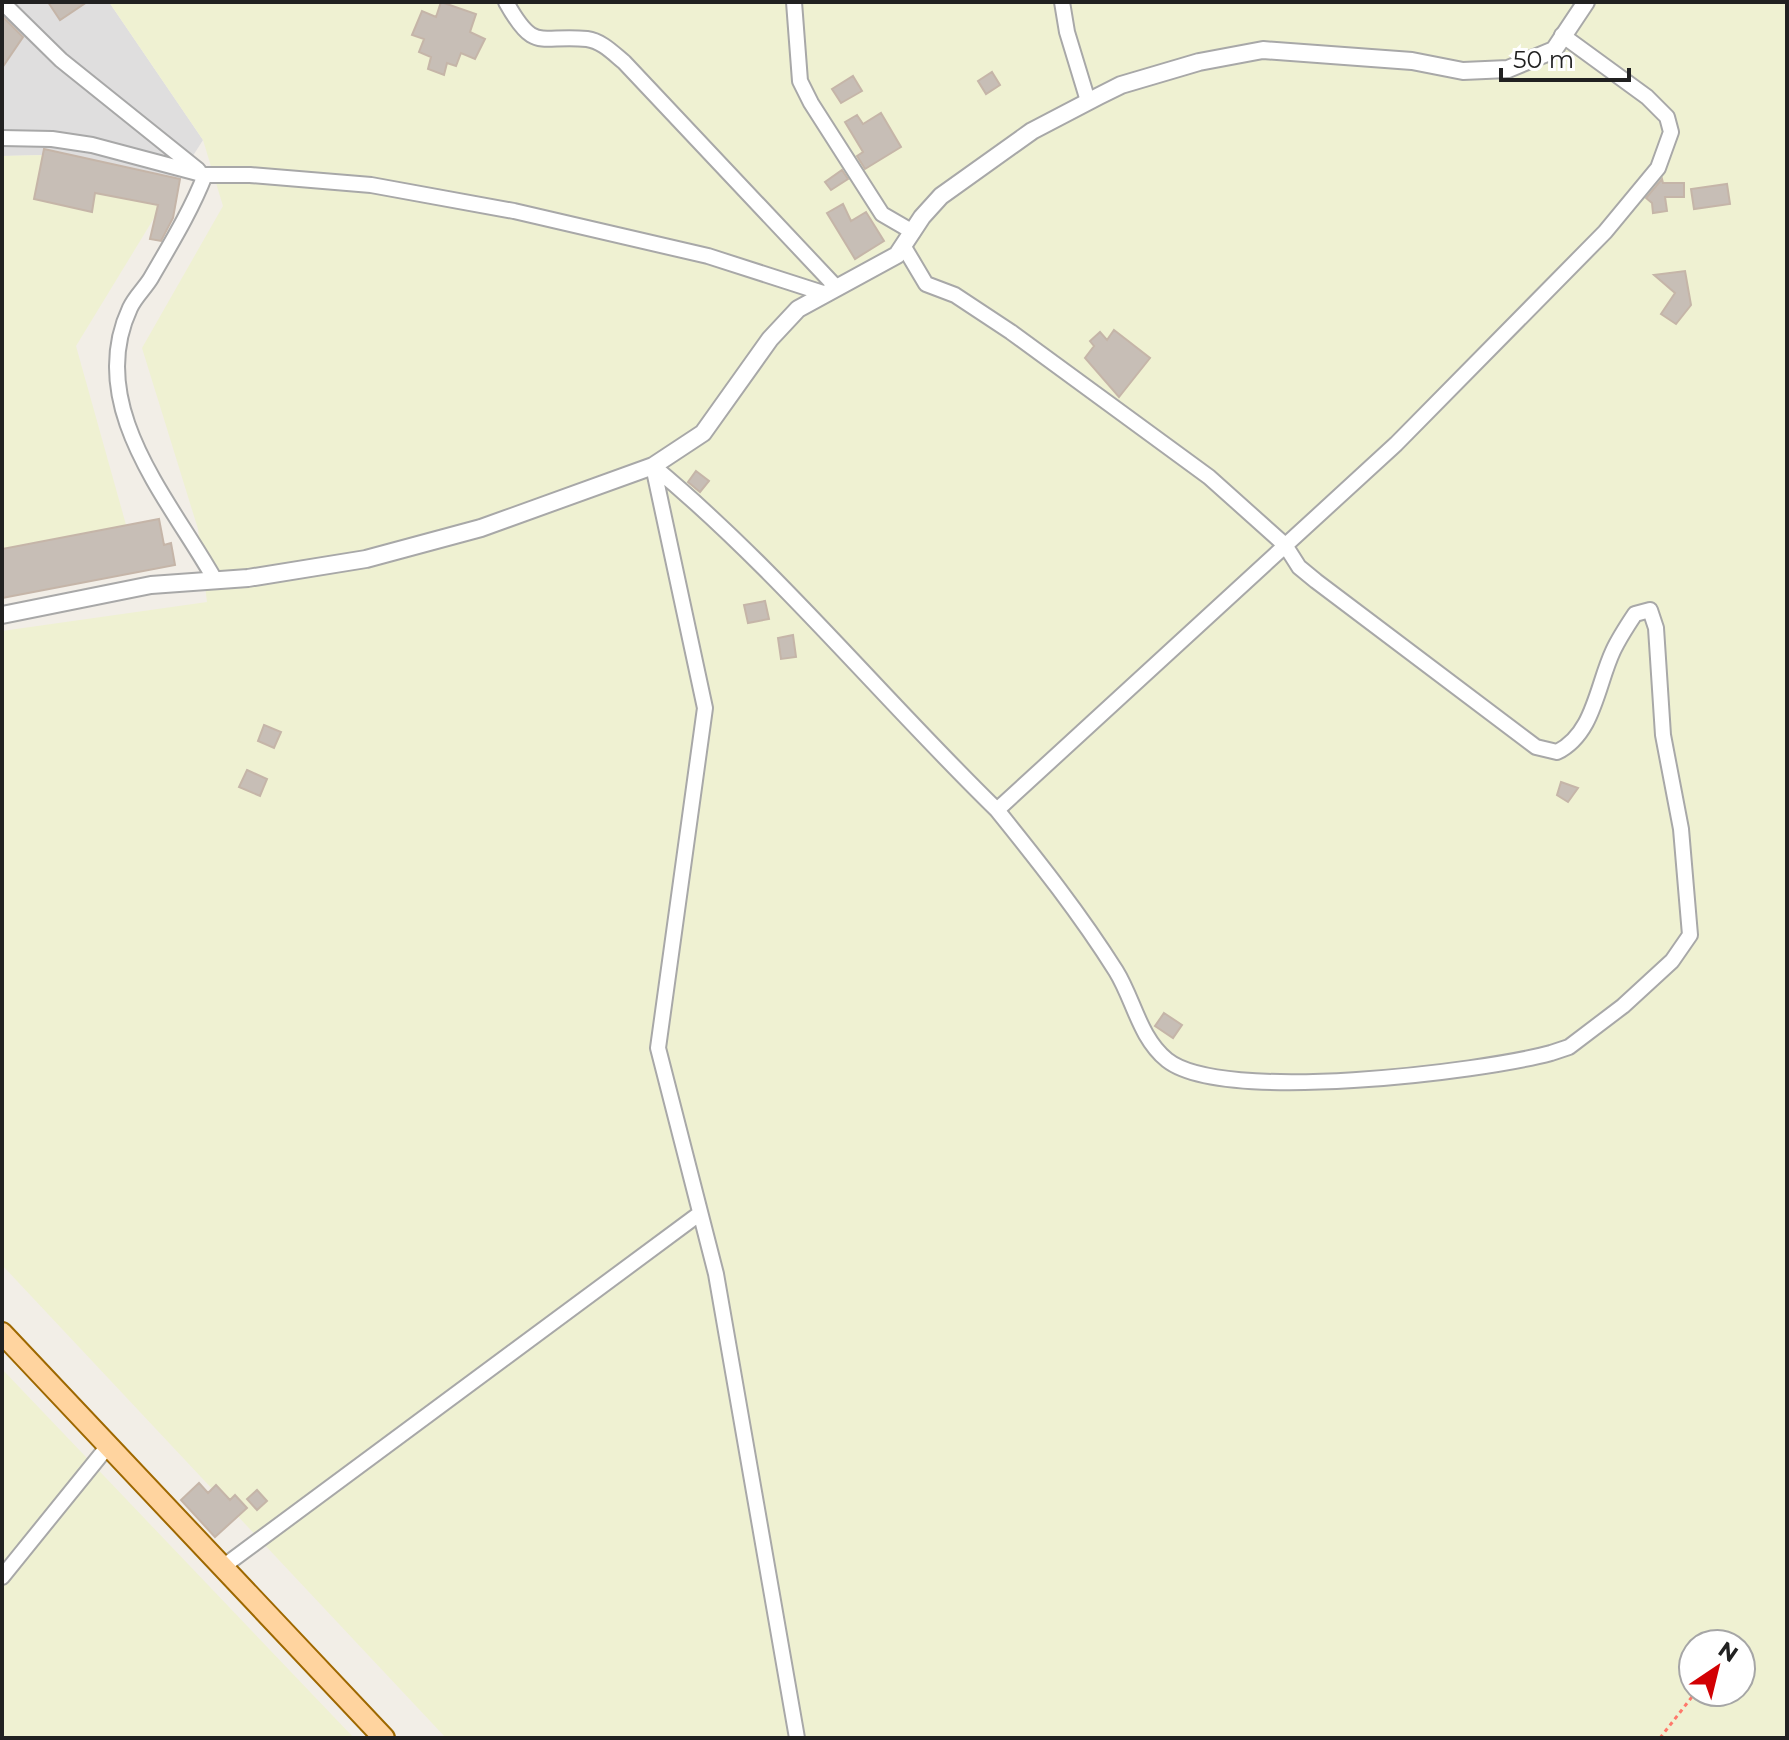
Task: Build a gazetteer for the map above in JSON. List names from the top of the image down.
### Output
{
  "scale_bar": "50 m",
  "north": "top right"
}
